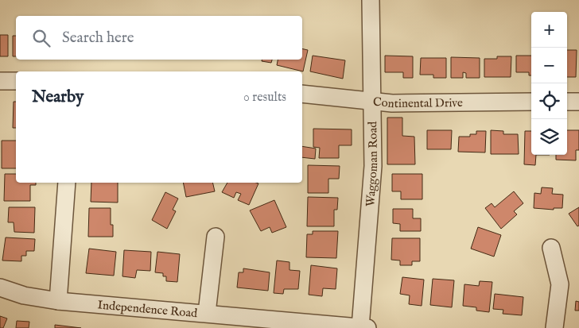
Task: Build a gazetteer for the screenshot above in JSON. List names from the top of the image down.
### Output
{
  "streets": {
    "street": ["Continental Drive", "Waggoman Road", "Independence Road"]
  },
  "crossings": [
    ["Continental Drive", "Waggoman Road"],
    ["Waggoman Road", "Independence Road"]
  ],
  "page": {
    "map_buttons": ["+", "−"],
    "search": "Search here",
    "heading": ["Nearby", "0 results"]
  }
}
